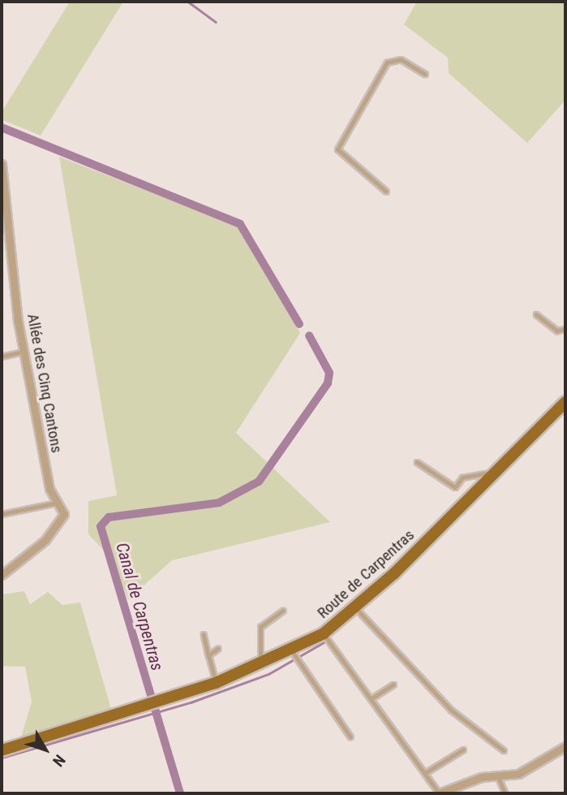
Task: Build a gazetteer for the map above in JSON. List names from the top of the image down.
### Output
{
  "streets": {
    "main road": ["Route de Carpentras"],
    "street": ["Allée des Cinq Cantons"]
  },
  "water": ["Canal de Carpentras"],
  "north": "bottom right"
}
